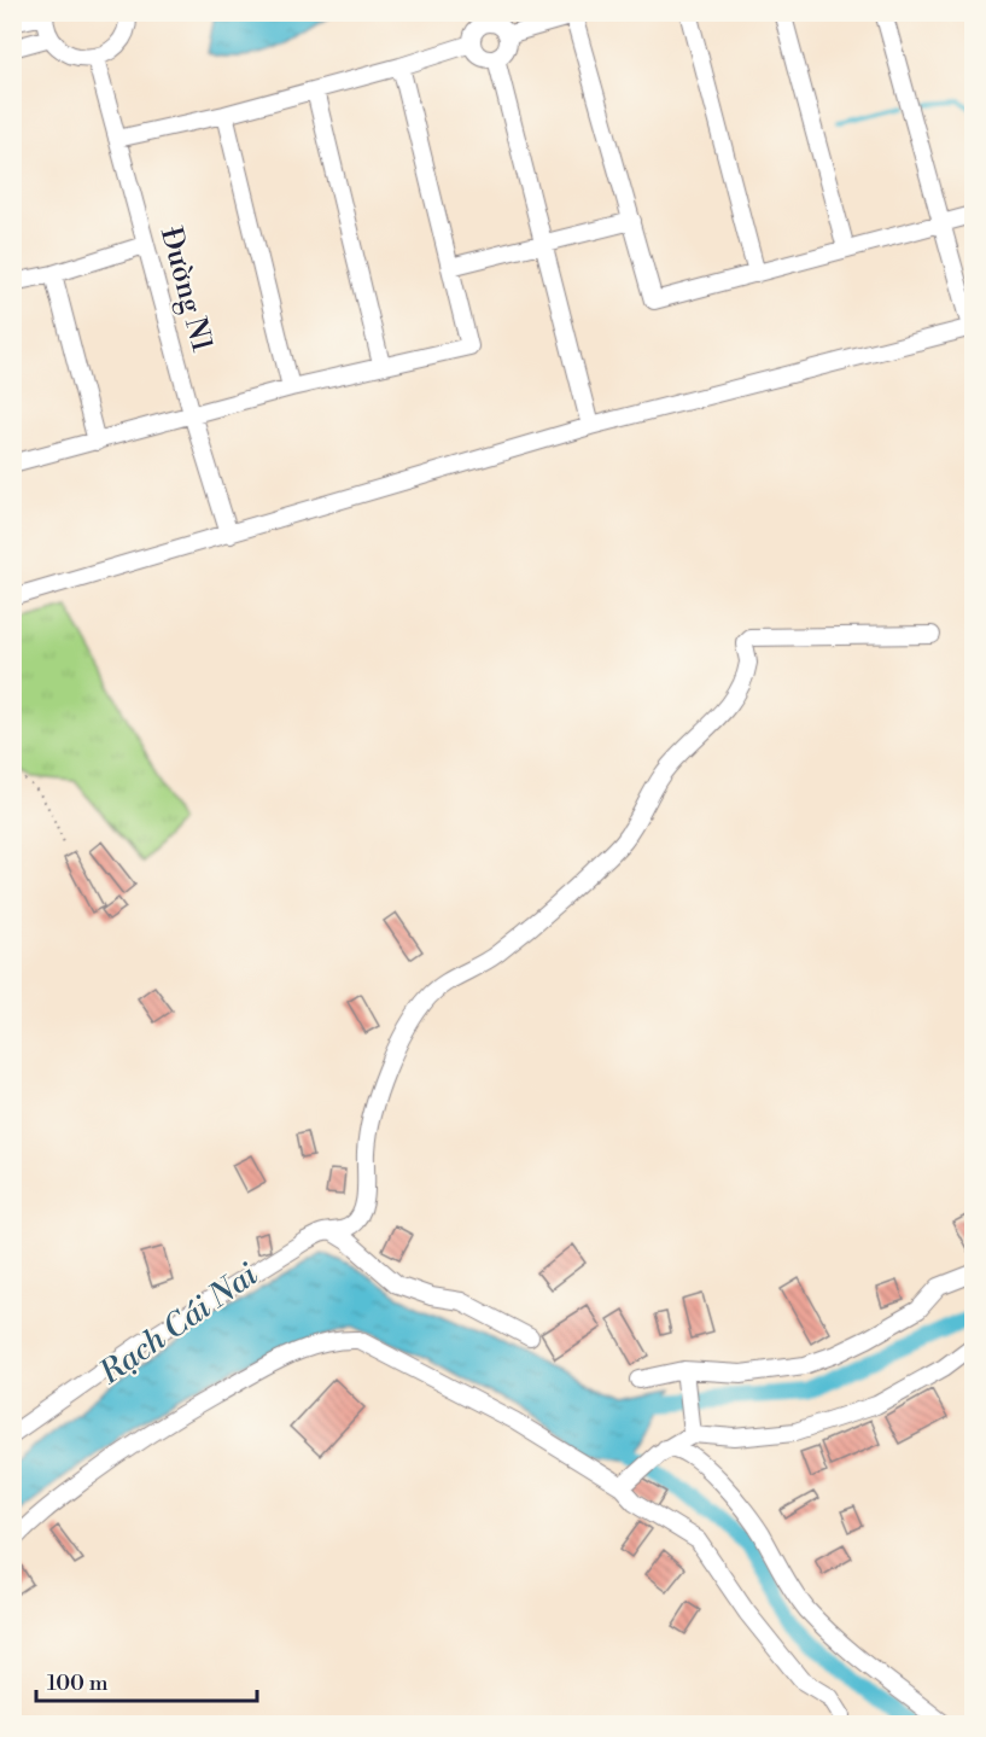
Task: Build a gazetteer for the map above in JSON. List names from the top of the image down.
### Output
{
  "streets": {
    "street": ["Đường N1"]
  },
  "water": ["Rạch Cái Nai"],
  "scale_bar": "100 m"
}
